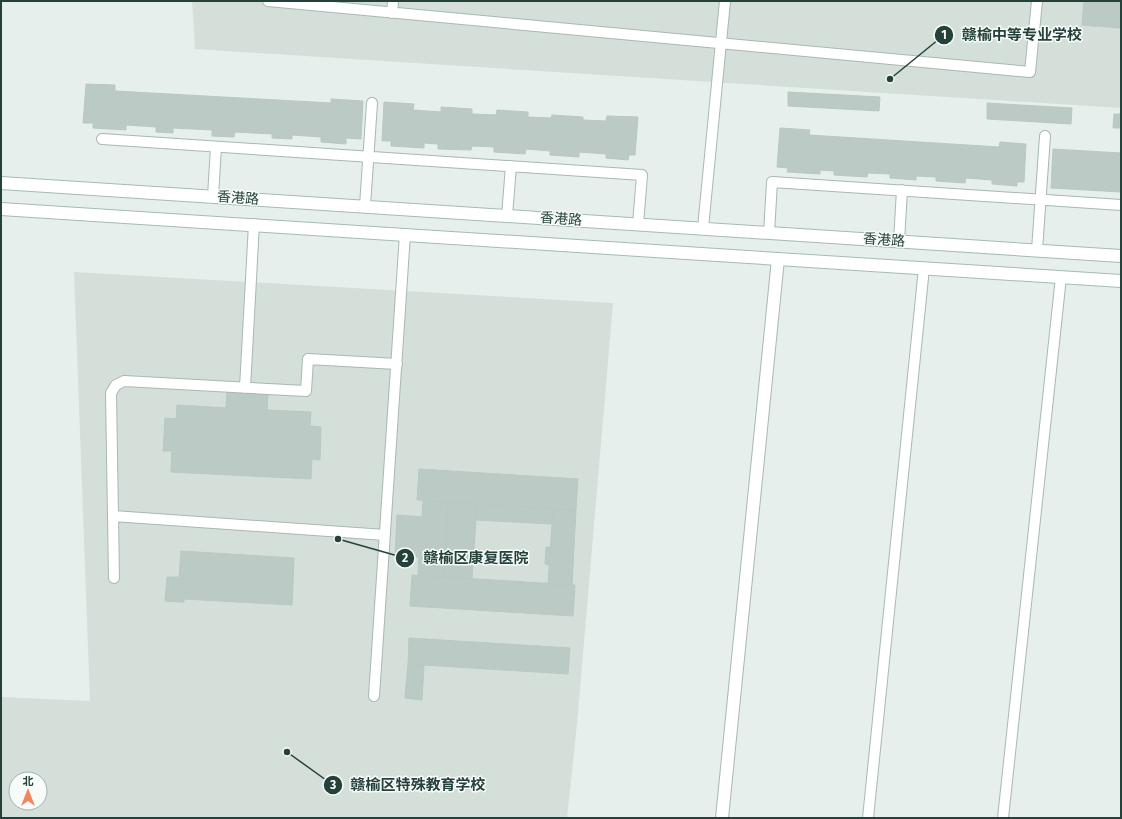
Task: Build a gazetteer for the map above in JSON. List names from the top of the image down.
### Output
{
  "streets": {
    "main road": ["香港路"]
  },
  "places": ["赣榆中等专业学校", "赣榆区康复医院", "赣榆区特殊教育学校"],
  "north": "top"
}
